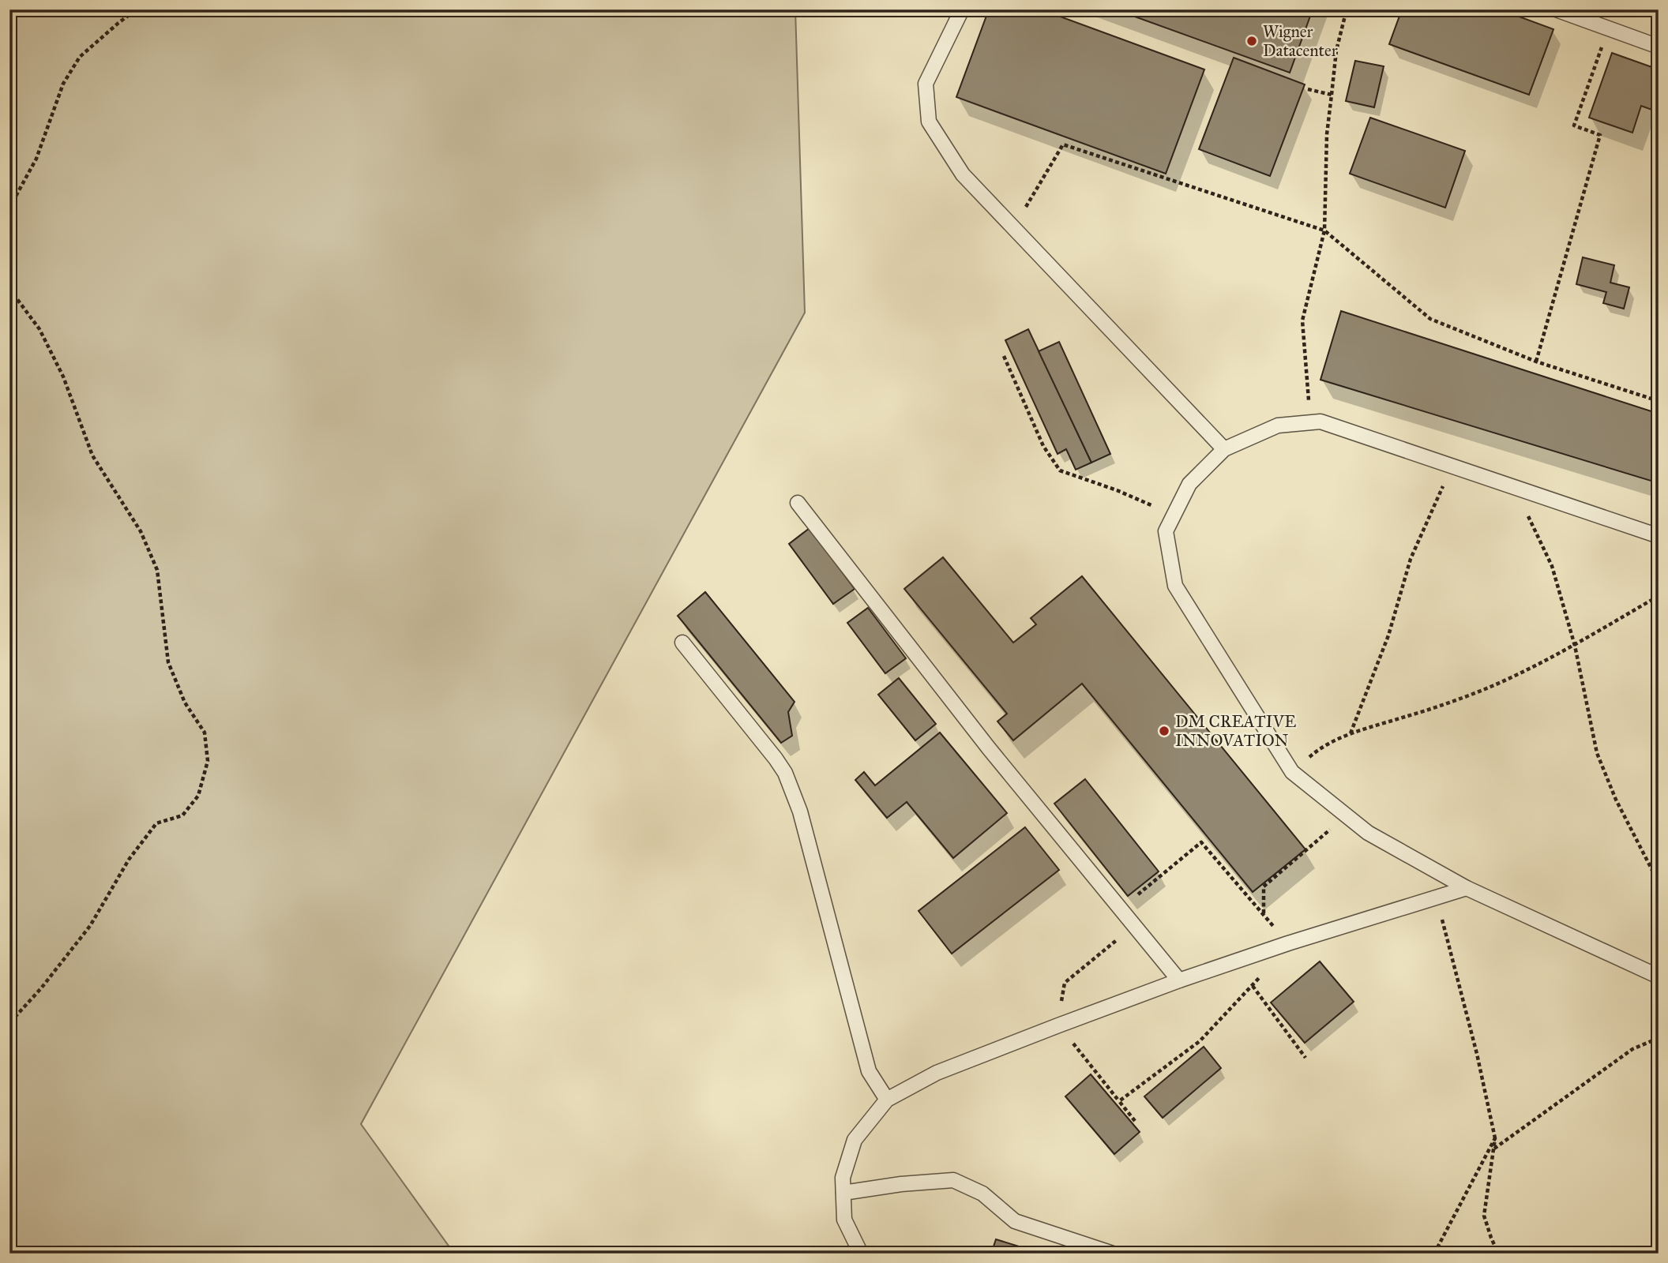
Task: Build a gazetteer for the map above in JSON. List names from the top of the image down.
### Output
{
  "places": ["Wigner Datacenter", "DM CREATIVE INNOVATION"]
}
